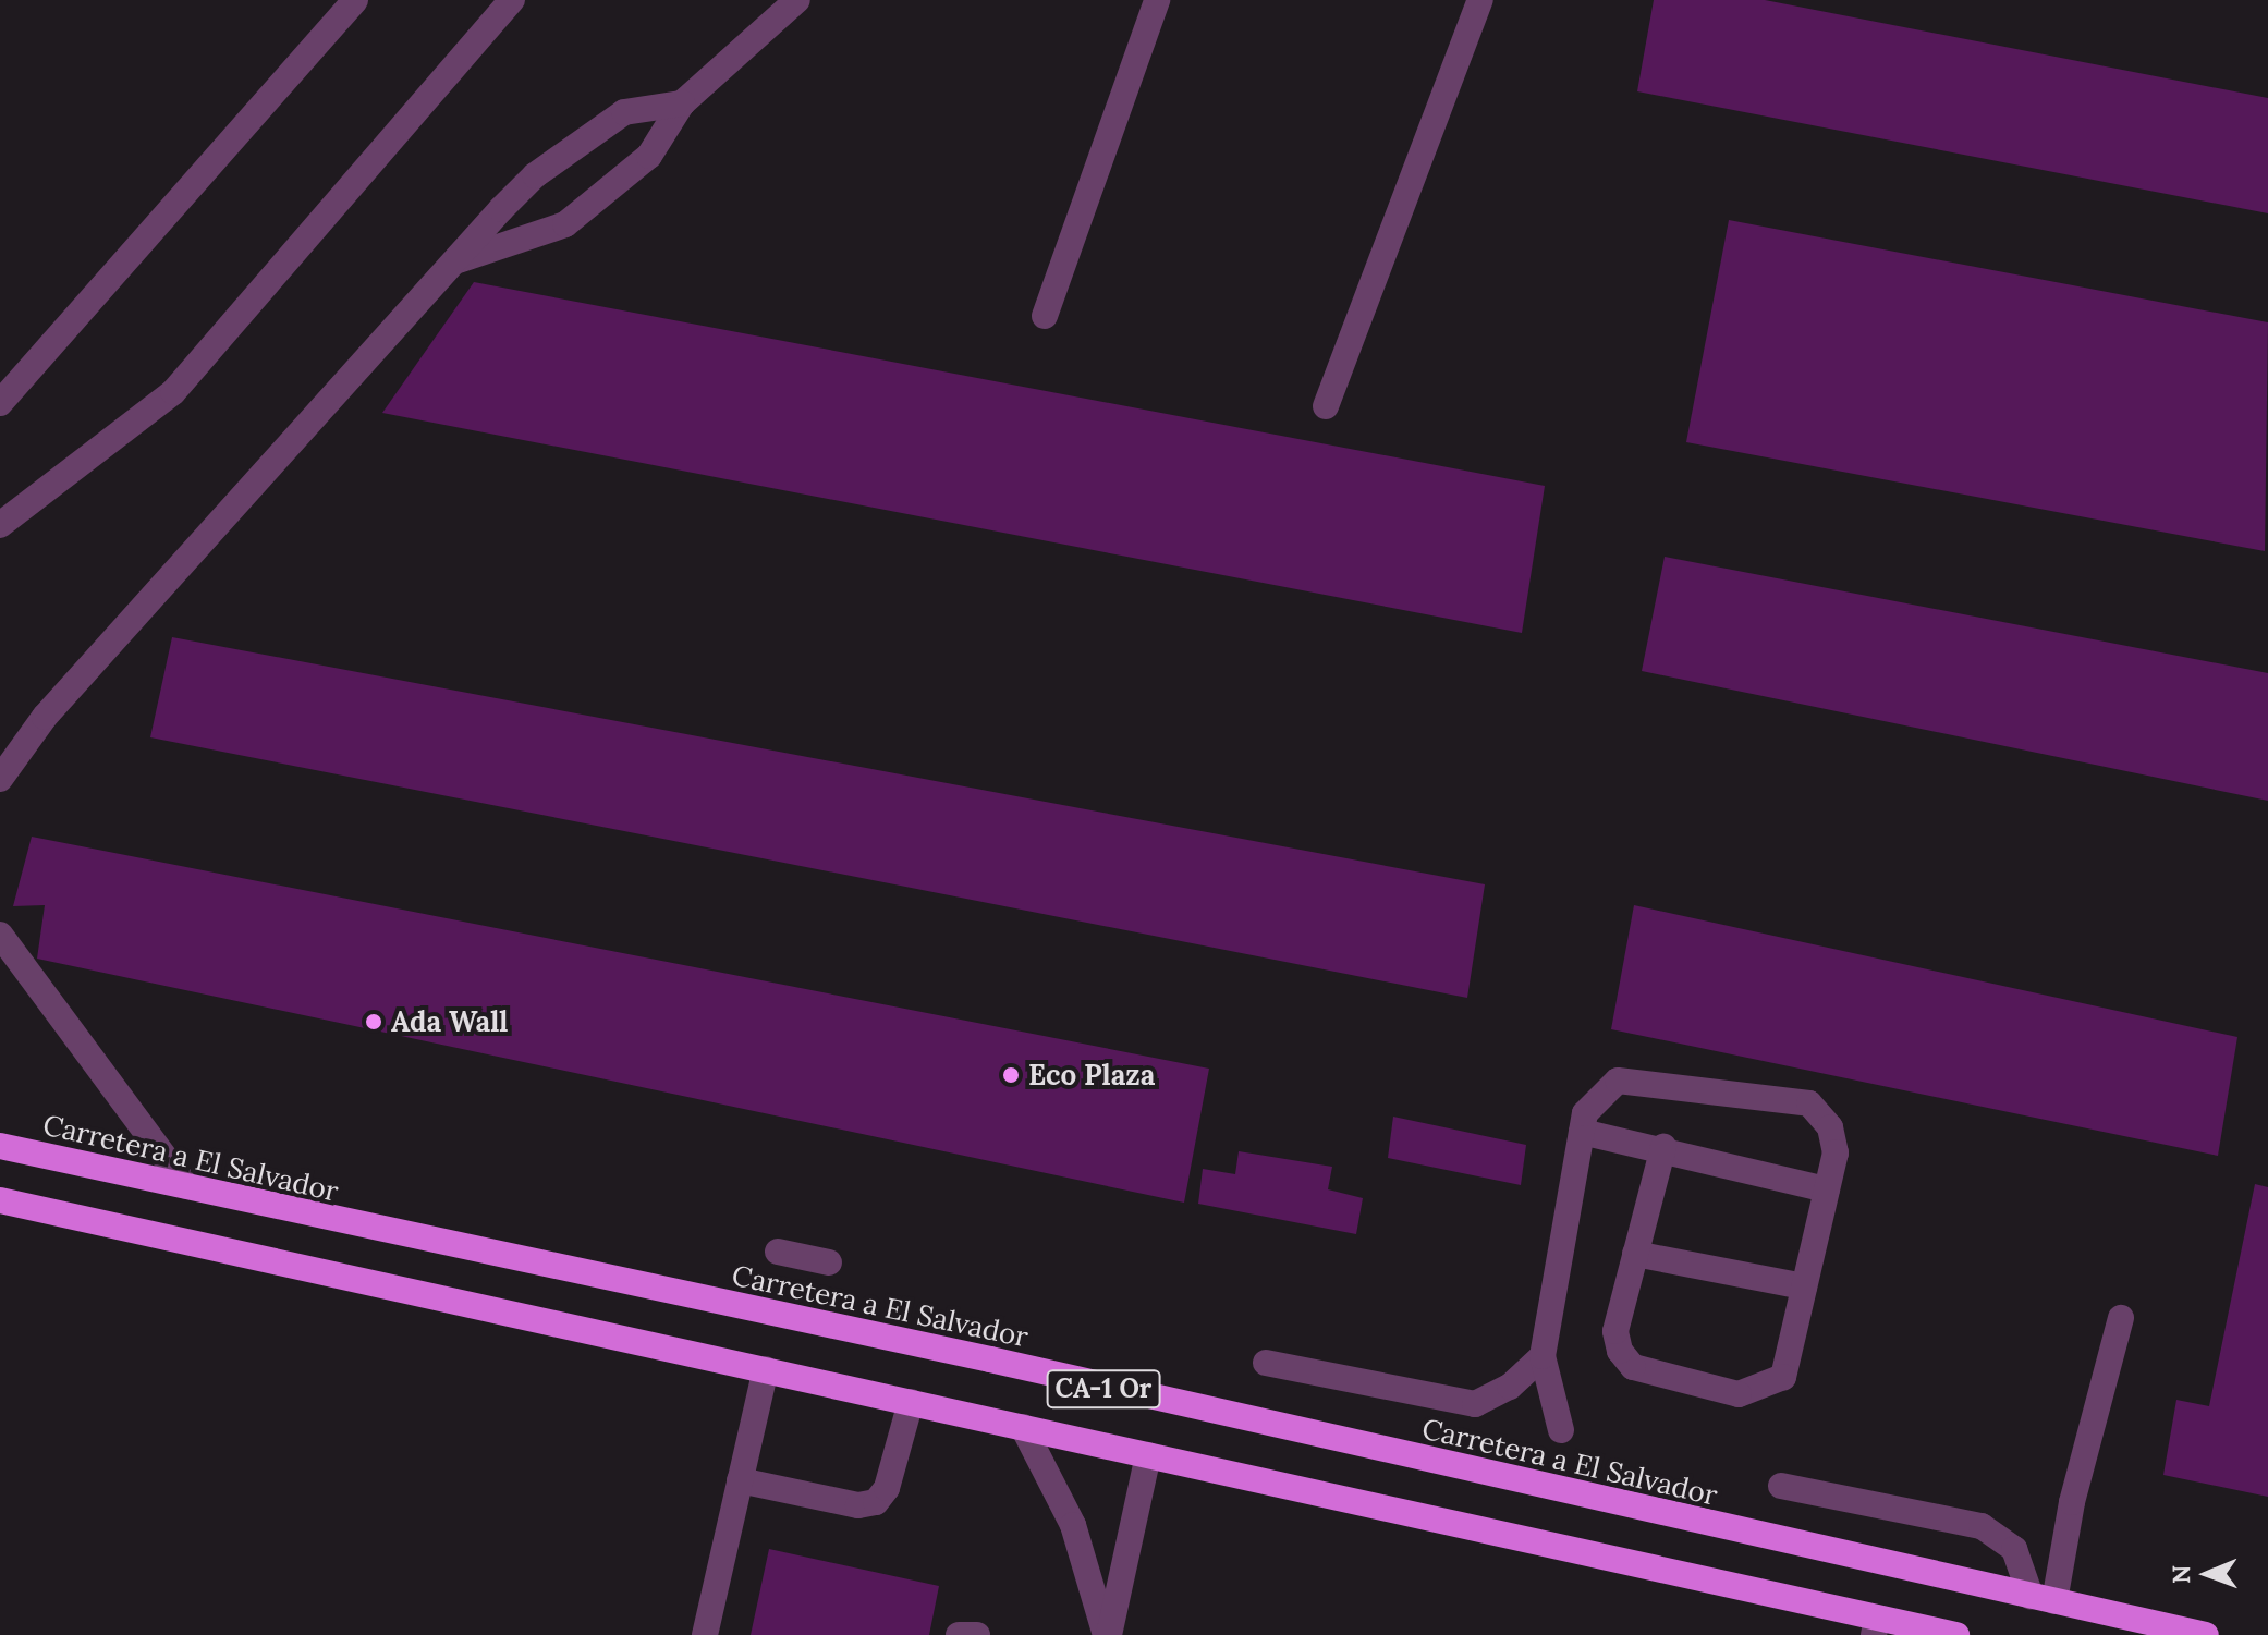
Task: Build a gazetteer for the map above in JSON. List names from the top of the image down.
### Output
{
  "streets": {
    "highway": ["Carretera a El Salvador", "CA-1 Or"]
  },
  "places": ["Ada Wall", "Eco Plaza"],
  "north": "left"
}
